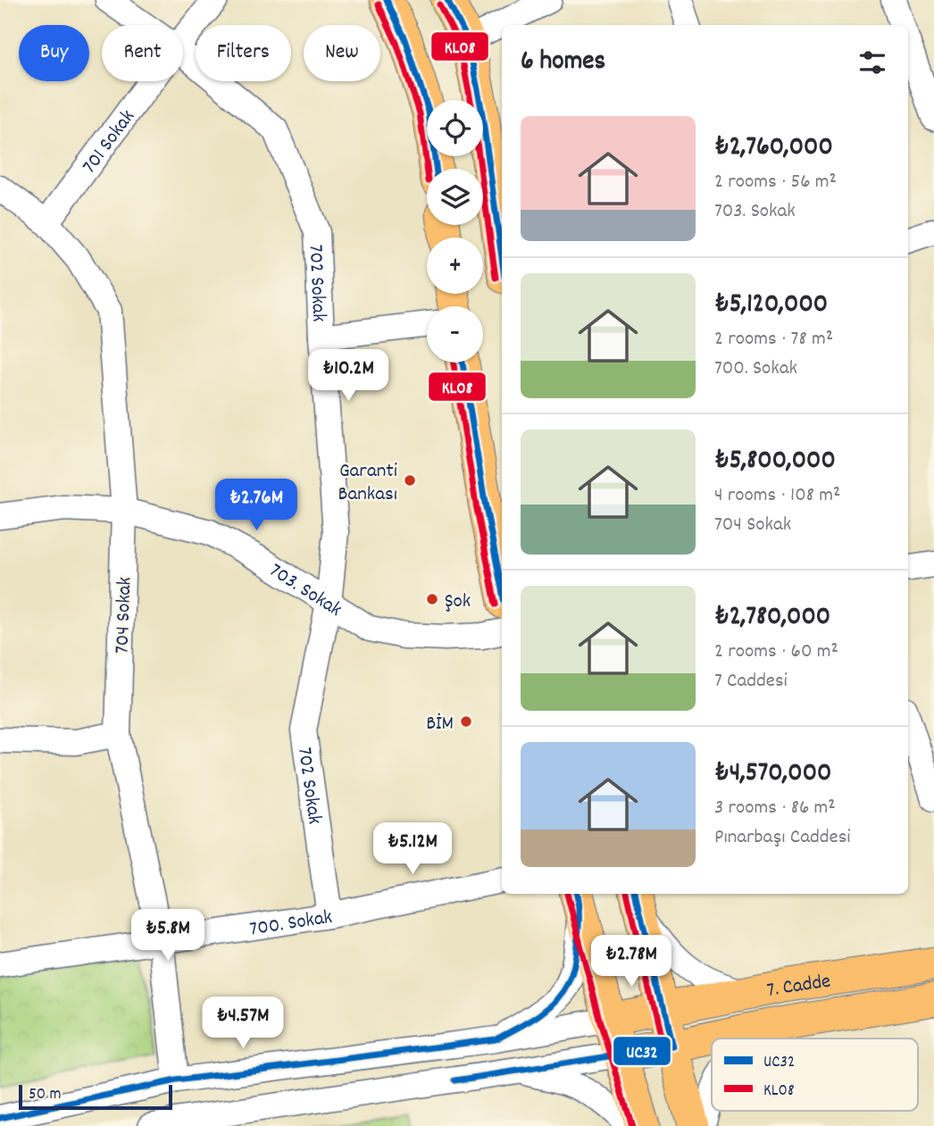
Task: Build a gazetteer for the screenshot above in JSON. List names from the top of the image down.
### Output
{
  "streets": {
    "main road": ["7. Cadde"],
    "street": [
      "701 Sokak",
      "702 Sokak",
      "703. Sokak",
      "704 Sokak",
      "700. Sokak"
    ]
  },
  "crossings": [
    ["701 Sokak", "704 Sokak"],
    ["702 Sokak", "703. Sokak"],
    ["702 Sokak", "700. Sokak"],
    ["703. Sokak", "704 Sokak"],
    ["704 Sokak", "700. Sokak"]
  ],
  "places": ["Garanti Bankası", "Şok", "BİM"],
  "lines": ["transit line UC32", "transit line KL08"],
  "legend": ["UC32", "KL08"],
  "scale_bar": "50 m",
  "page": {
    "chip": [
      "Buy",
      "Rent",
      "Filters",
      "New"
    ],
    "heading": "6 homes",
    "map_buttons": ["+", "−"],
    "list": [
      {
        "name": "₺2,760,000",
        "note": "2 rooms · 56 m² · 703. Sokak"
      },
      {
        "name": "₺5,120,000",
        "note": "2 rooms · 78 m² · 700. Sokak"
      },
      {
        "name": "₺5,800,000",
        "note": "4 rooms · 108 m² · 704 Sokak"
      },
      {
        "name": "₺2,780,000",
        "note": "2 rooms · 60 m² · 7 Caddesi"
      },
      {
        "name": "₺4,570,000",
        "note": "3 rooms · 86 m² · Pınarbaşı Caddesi"
      }
    ],
    "price": [
      "₺10.2M",
      "₺2.76M",
      "₺5.12M",
      "₺5.8M",
      "₺2.78M",
      "₺4.57M"
    ],
    "scale": "50 m"
  }
}
